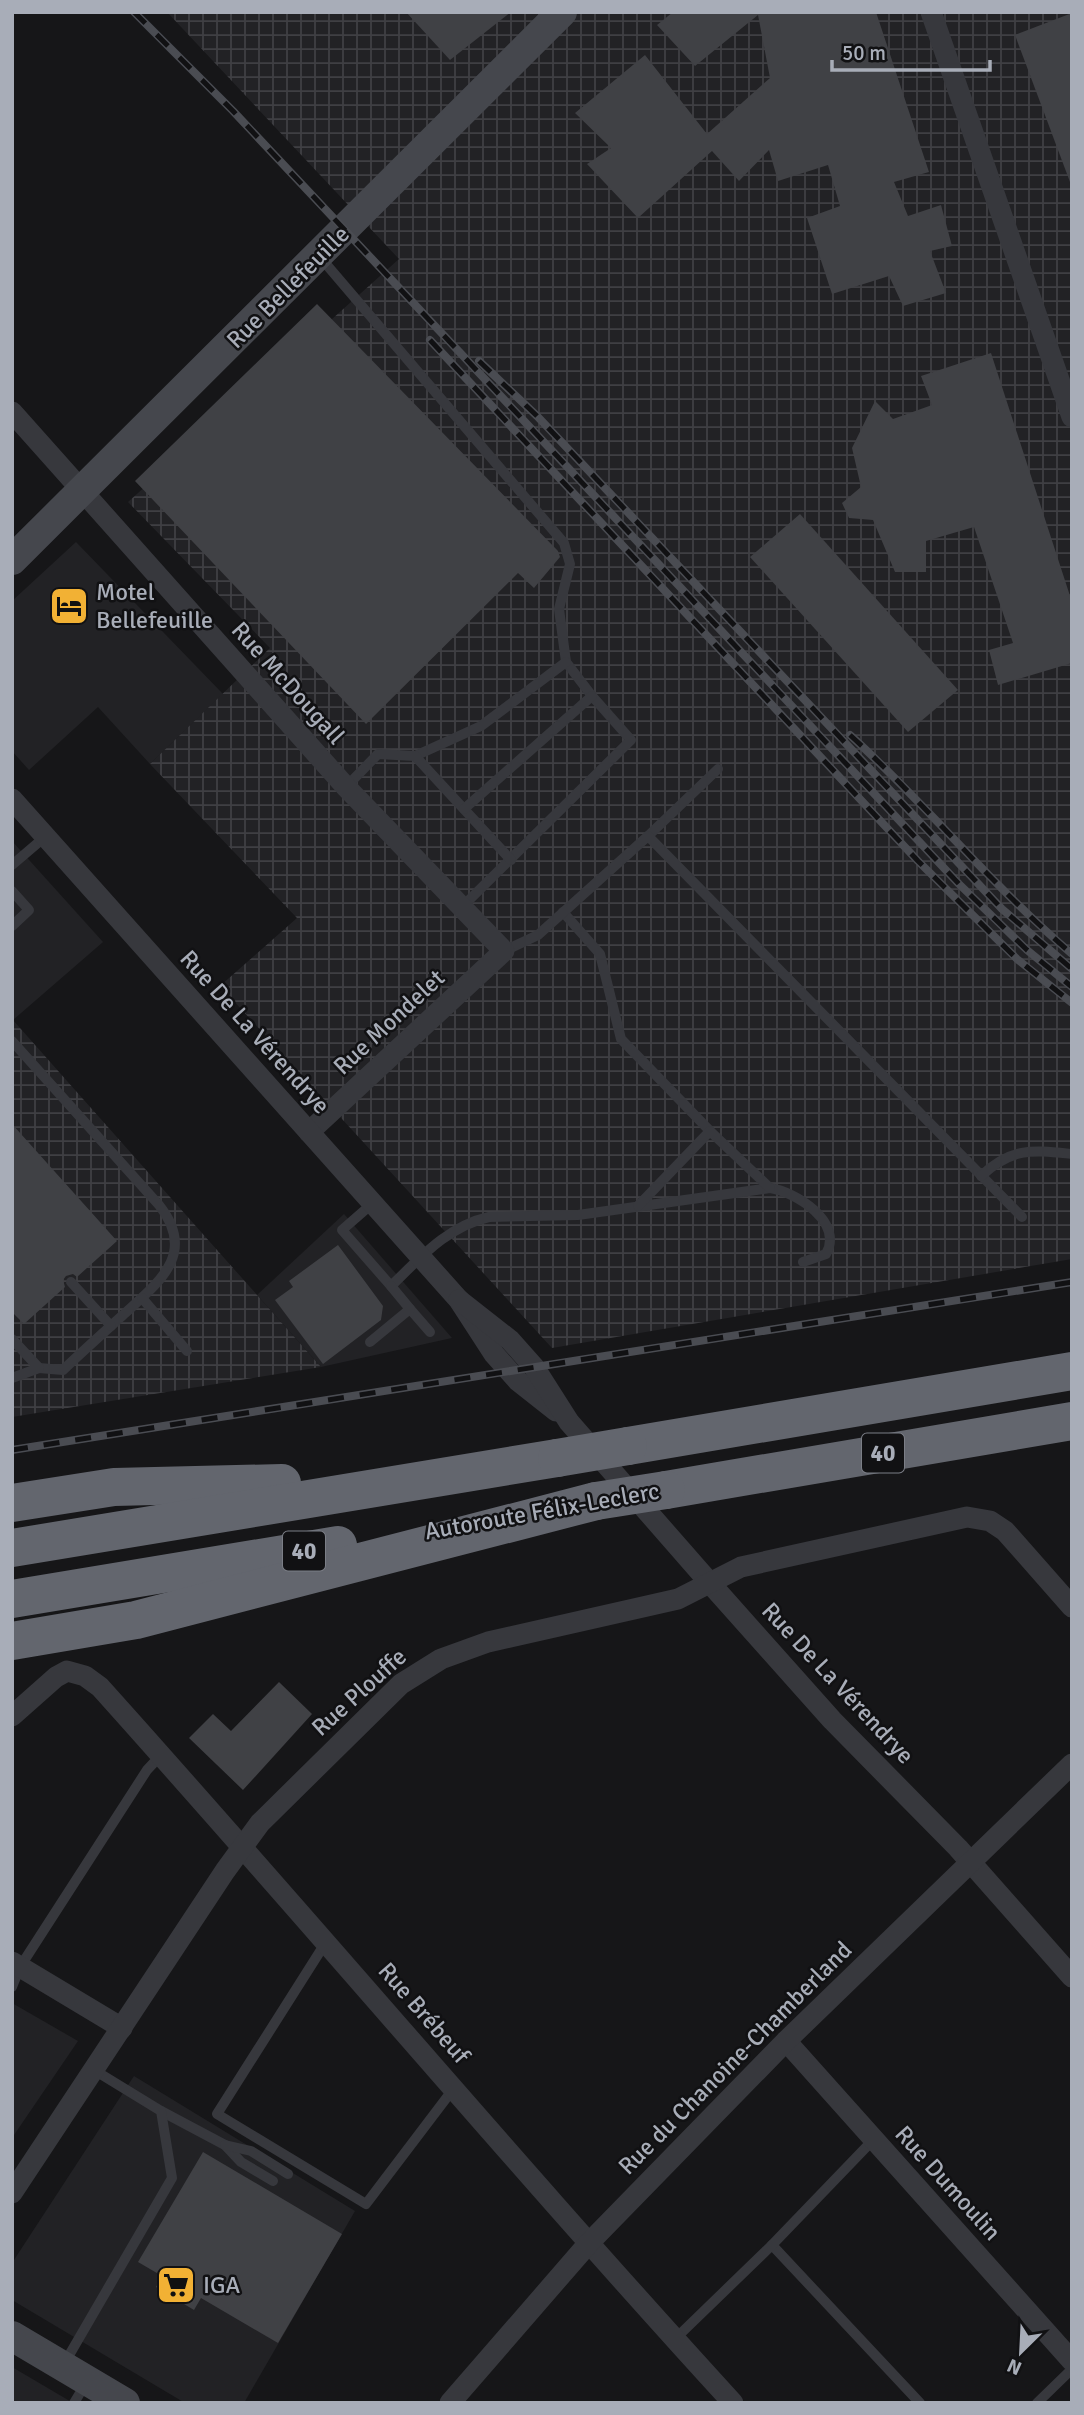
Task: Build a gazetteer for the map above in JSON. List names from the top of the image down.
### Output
{
  "streets": {
    "highway": ["40", "Autoroute Félix-Leclerc"],
    "main road": ["Rue Bellefeuille"],
    "street": [
      "Rue McDougall",
      "Rue Mondelet",
      "Rue De La Vérendrye",
      "Rue Plouffe",
      "Rue Brébeuf",
      "Rue du Chanoine-Chamberland",
      "Rue Dumoulin"
    ]
  },
  "crossings": [
    ["Rue Bellefeuille", "Rue McDougall"],
    ["Rue McDougall", "Rue Mondelet"],
    ["Rue Mondelet", "Rue De La Vérendrye"],
    ["Rue De La Vérendrye", "Rue Plouffe"],
    ["Rue De La Vérendrye", "Rue du Chanoine-Chamberland"],
    ["Rue Plouffe", "Rue Brébeuf"],
    ["Rue Brébeuf", "Rue du Chanoine-Chamberland"],
    ["Rue du Chanoine-Chamberland", "Rue Dumoulin"]
  ],
  "places": {
    "hotel": ["Motel Bellefeuille"],
    "supermarket": ["IGA"]
  },
  "scale_bar": "50 m",
  "north": "bottom left"
}
